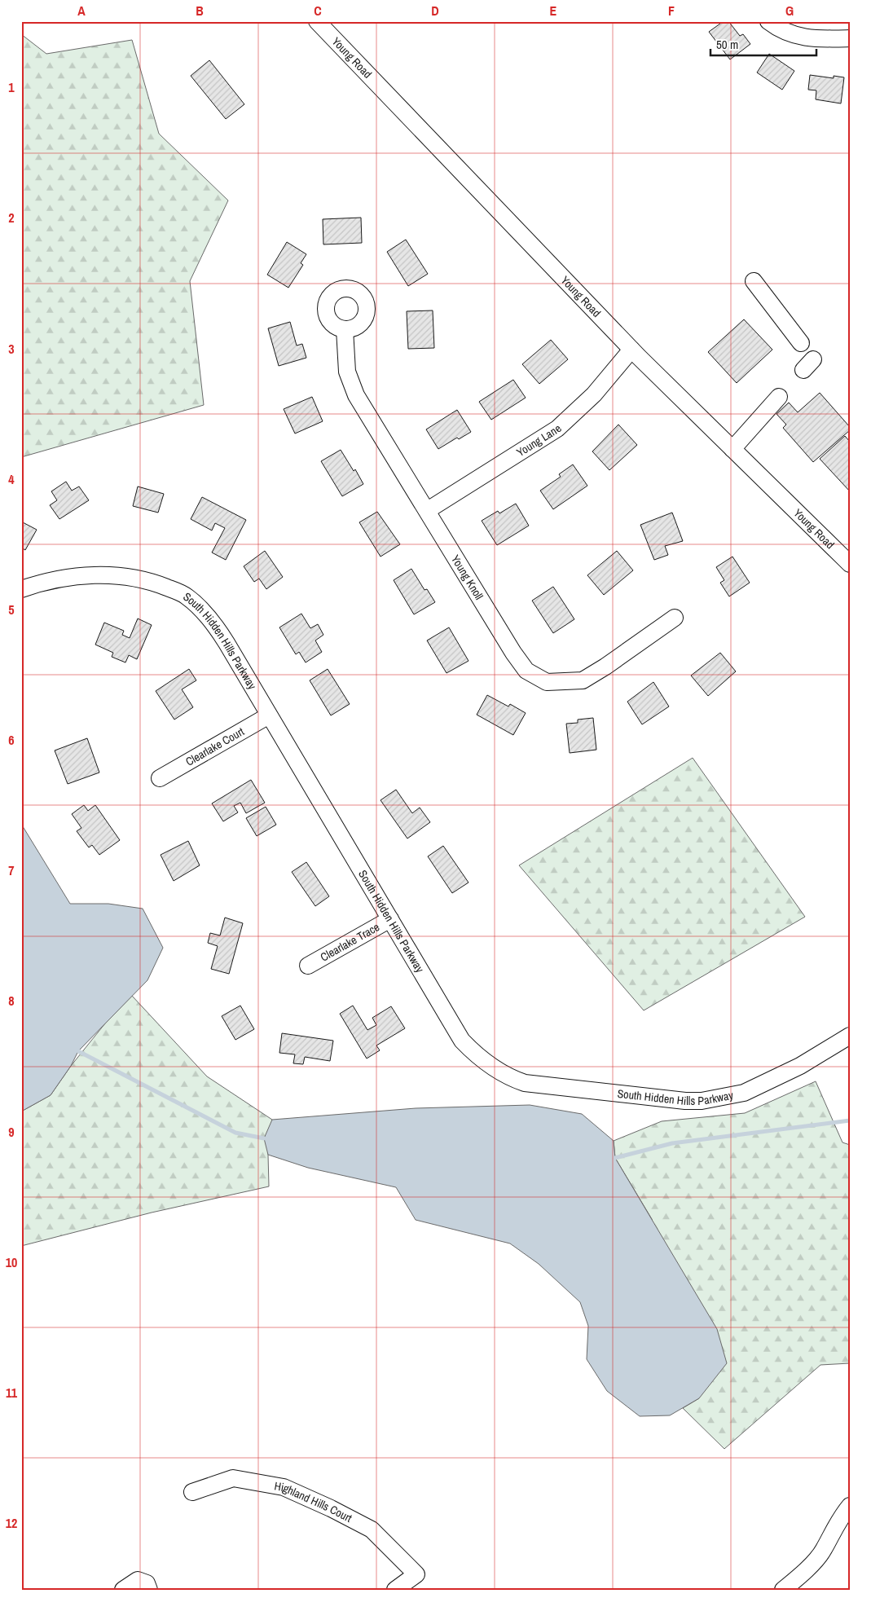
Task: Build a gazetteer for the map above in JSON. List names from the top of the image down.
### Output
{
  "streets": {
    "street": [
      "Young Road",
      "Young Lane",
      "Young Knoll",
      "South Hidden Hills Parkway",
      "Clearlake Court",
      "Clearlake Trace",
      "Highland Hills Court"
    ]
  },
  "crossings": [
    ["Young Road", "Young Lane"],
    ["Young Lane", "Young Knoll"],
    ["South Hidden Hills Parkway", "Clearlake Court"],
    ["South Hidden Hills Parkway", "Clearlake Trace"]
  ],
  "scale_bar": "50 m",
  "grid": {
    "columns": [
      "A",
      "B",
      "C",
      "D",
      "E",
      "F",
      "G"
    ],
    "rows": [
      "1",
      "2",
      "3",
      "4",
      "5",
      "6",
      "7",
      "8",
      "9",
      "10",
      "11",
      "12"
    ]
  }
}
